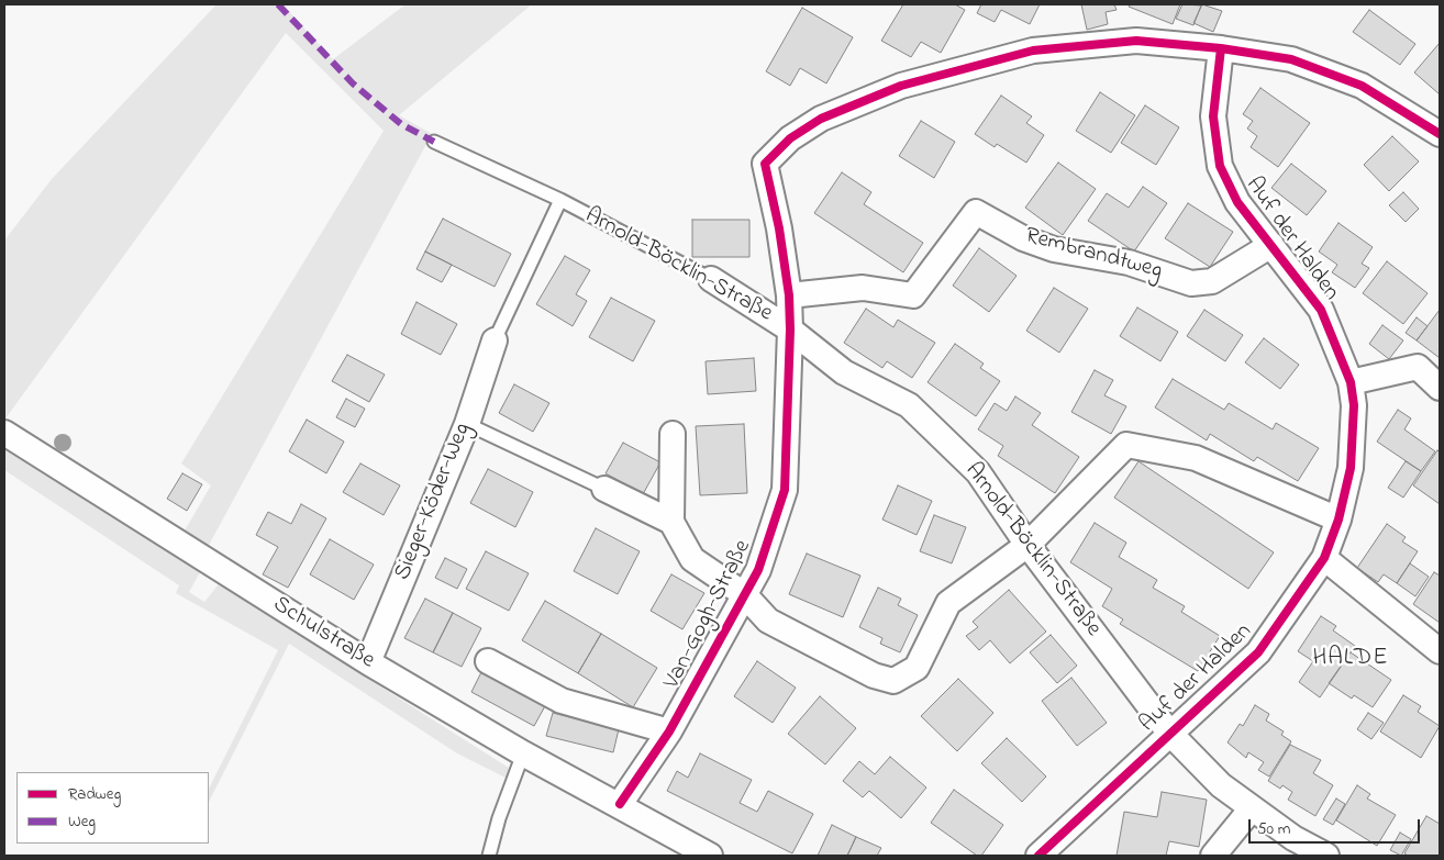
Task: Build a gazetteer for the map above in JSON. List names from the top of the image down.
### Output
{
  "streets": {
    "street": [
      "Auf der Halden",
      "Rembrandtweg",
      "Arnold-Böcklin-Straße",
      "Sieger-Köder-Weg",
      "Van-Gogh-Straße",
      "Schulstraße"
    ]
  },
  "crossings": [
    ["Auf der Halden", "Rembrandtweg"],
    ["Auf der Halden", "Arnold-Böcklin-Straße"],
    ["Auf der Halden", "Van-Gogh-Straße"],
    ["Rembrandtweg", "Van-Gogh-Straße"],
    ["Arnold-Böcklin-Straße", "Van-Gogh-Straße"],
    ["Sieger-Köder-Weg", "Schulstraße"],
    ["Van-Gogh-Straße", "Schulstraße"]
  ],
  "districts": ["HALDE"],
  "legend": ["Radweg", "Weg"],
  "scale_bar": "50 m"
}
